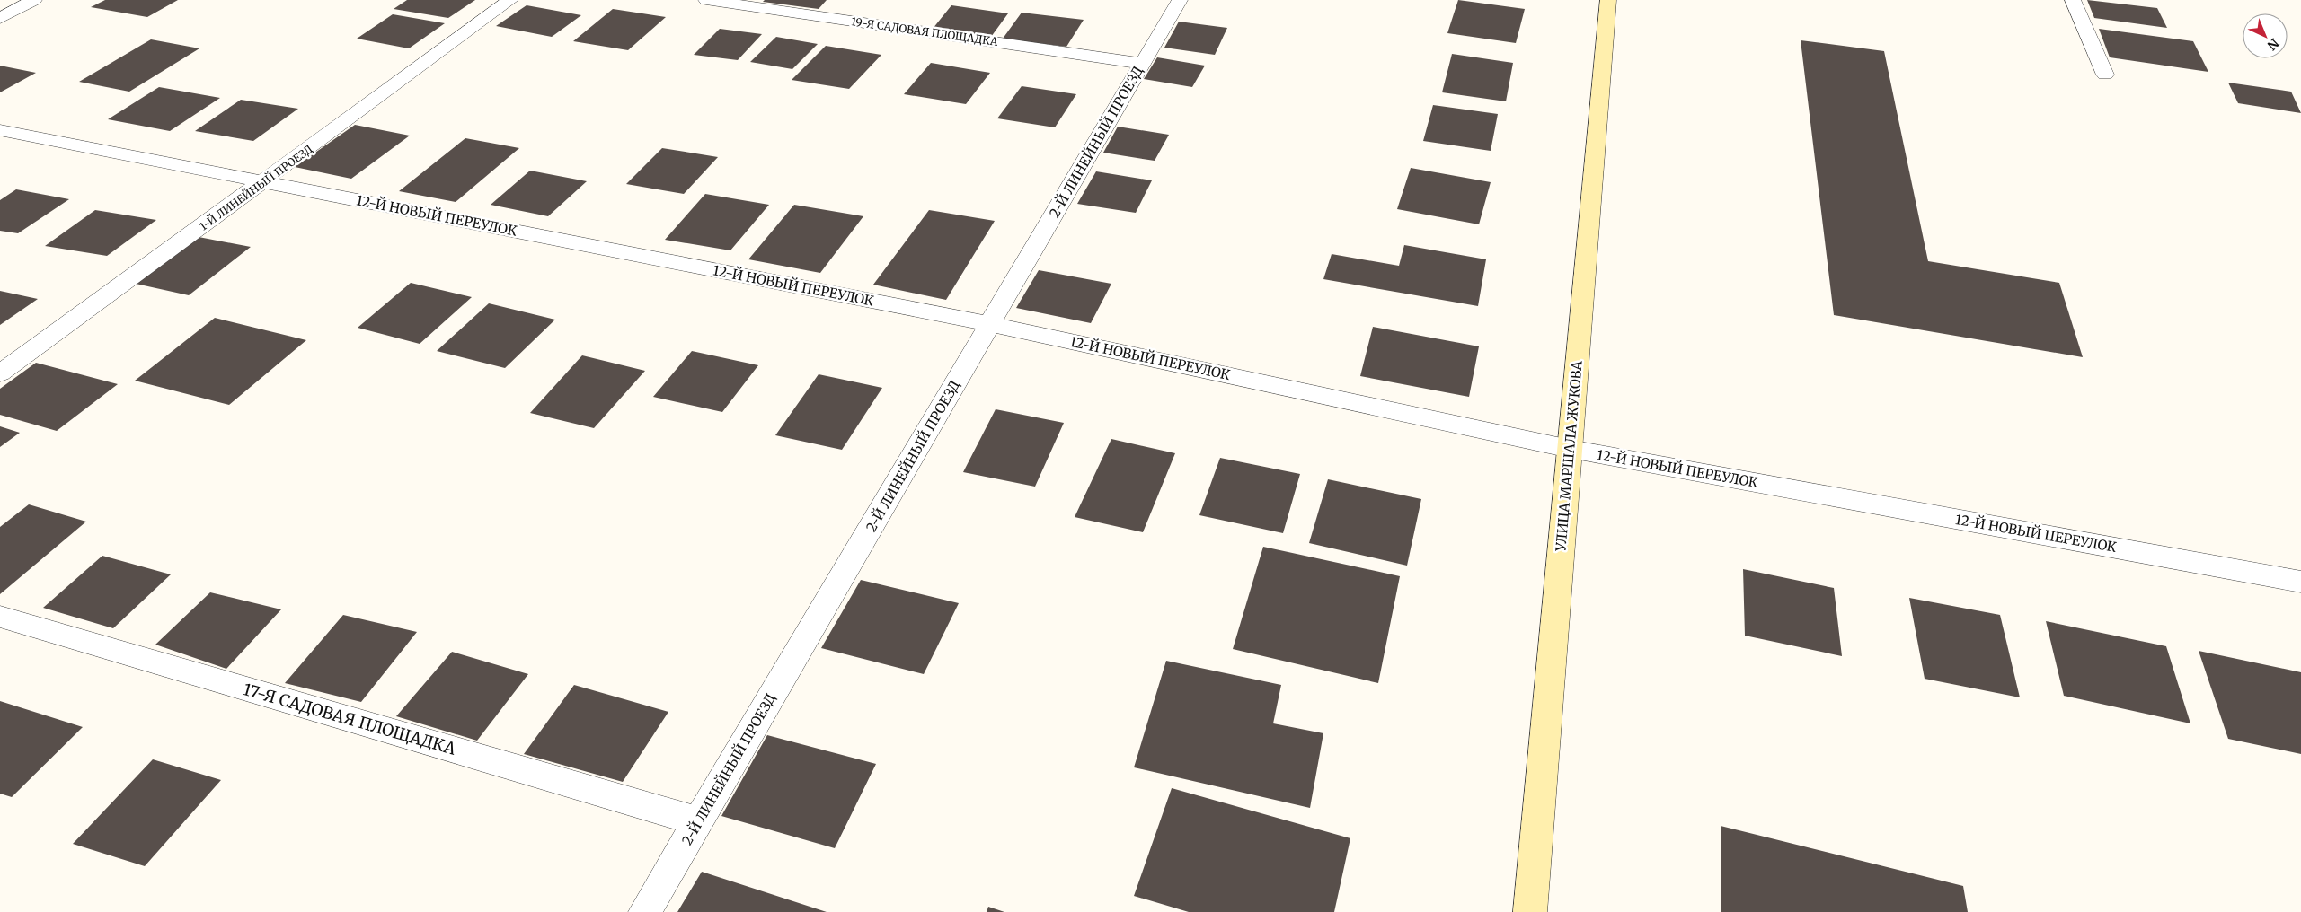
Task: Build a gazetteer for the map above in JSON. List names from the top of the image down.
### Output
{
  "streets": {
    "main road": ["УЛИЦА МАРШАЛА ЖУКОВА"],
    "street": [
      "19-Я САДОВАЯ ПЛОЩАДКА",
      "2-Й ЛИНЕЙНЫЙ ПРОЕЗД",
      "1-Й ЛИНЕЙНЫЙ ПРОЕЗД",
      "12-Й НОВЫЙ ПЕРЕУЛОК",
      "17-Я САДОВАЯ ПЛОЩАДКА"
    ]
  },
  "crossings": [
    ["19-Я САДОВАЯ ПЛОЩАДКА", "2-Й ЛИНЕЙНЫЙ ПРОЕЗД"],
    ["2-Й ЛИНЕЙНЫЙ ПРОЕЗД", "12-Й НОВЫЙ ПЕРЕУЛОК"],
    ["2-Й ЛИНЕЙНЫЙ ПРОЕЗД", "17-Я САДОВАЯ ПЛОЩАДКА"],
    ["1-Й ЛИНЕЙНЫЙ ПРОЕЗД", "12-Й НОВЫЙ ПЕРЕУЛОК"],
    ["12-Й НОВЫЙ ПЕРЕУЛОК", "УЛИЦА МАРШАЛА ЖУКОВА"]
  ],
  "north": "bottom right"
}
